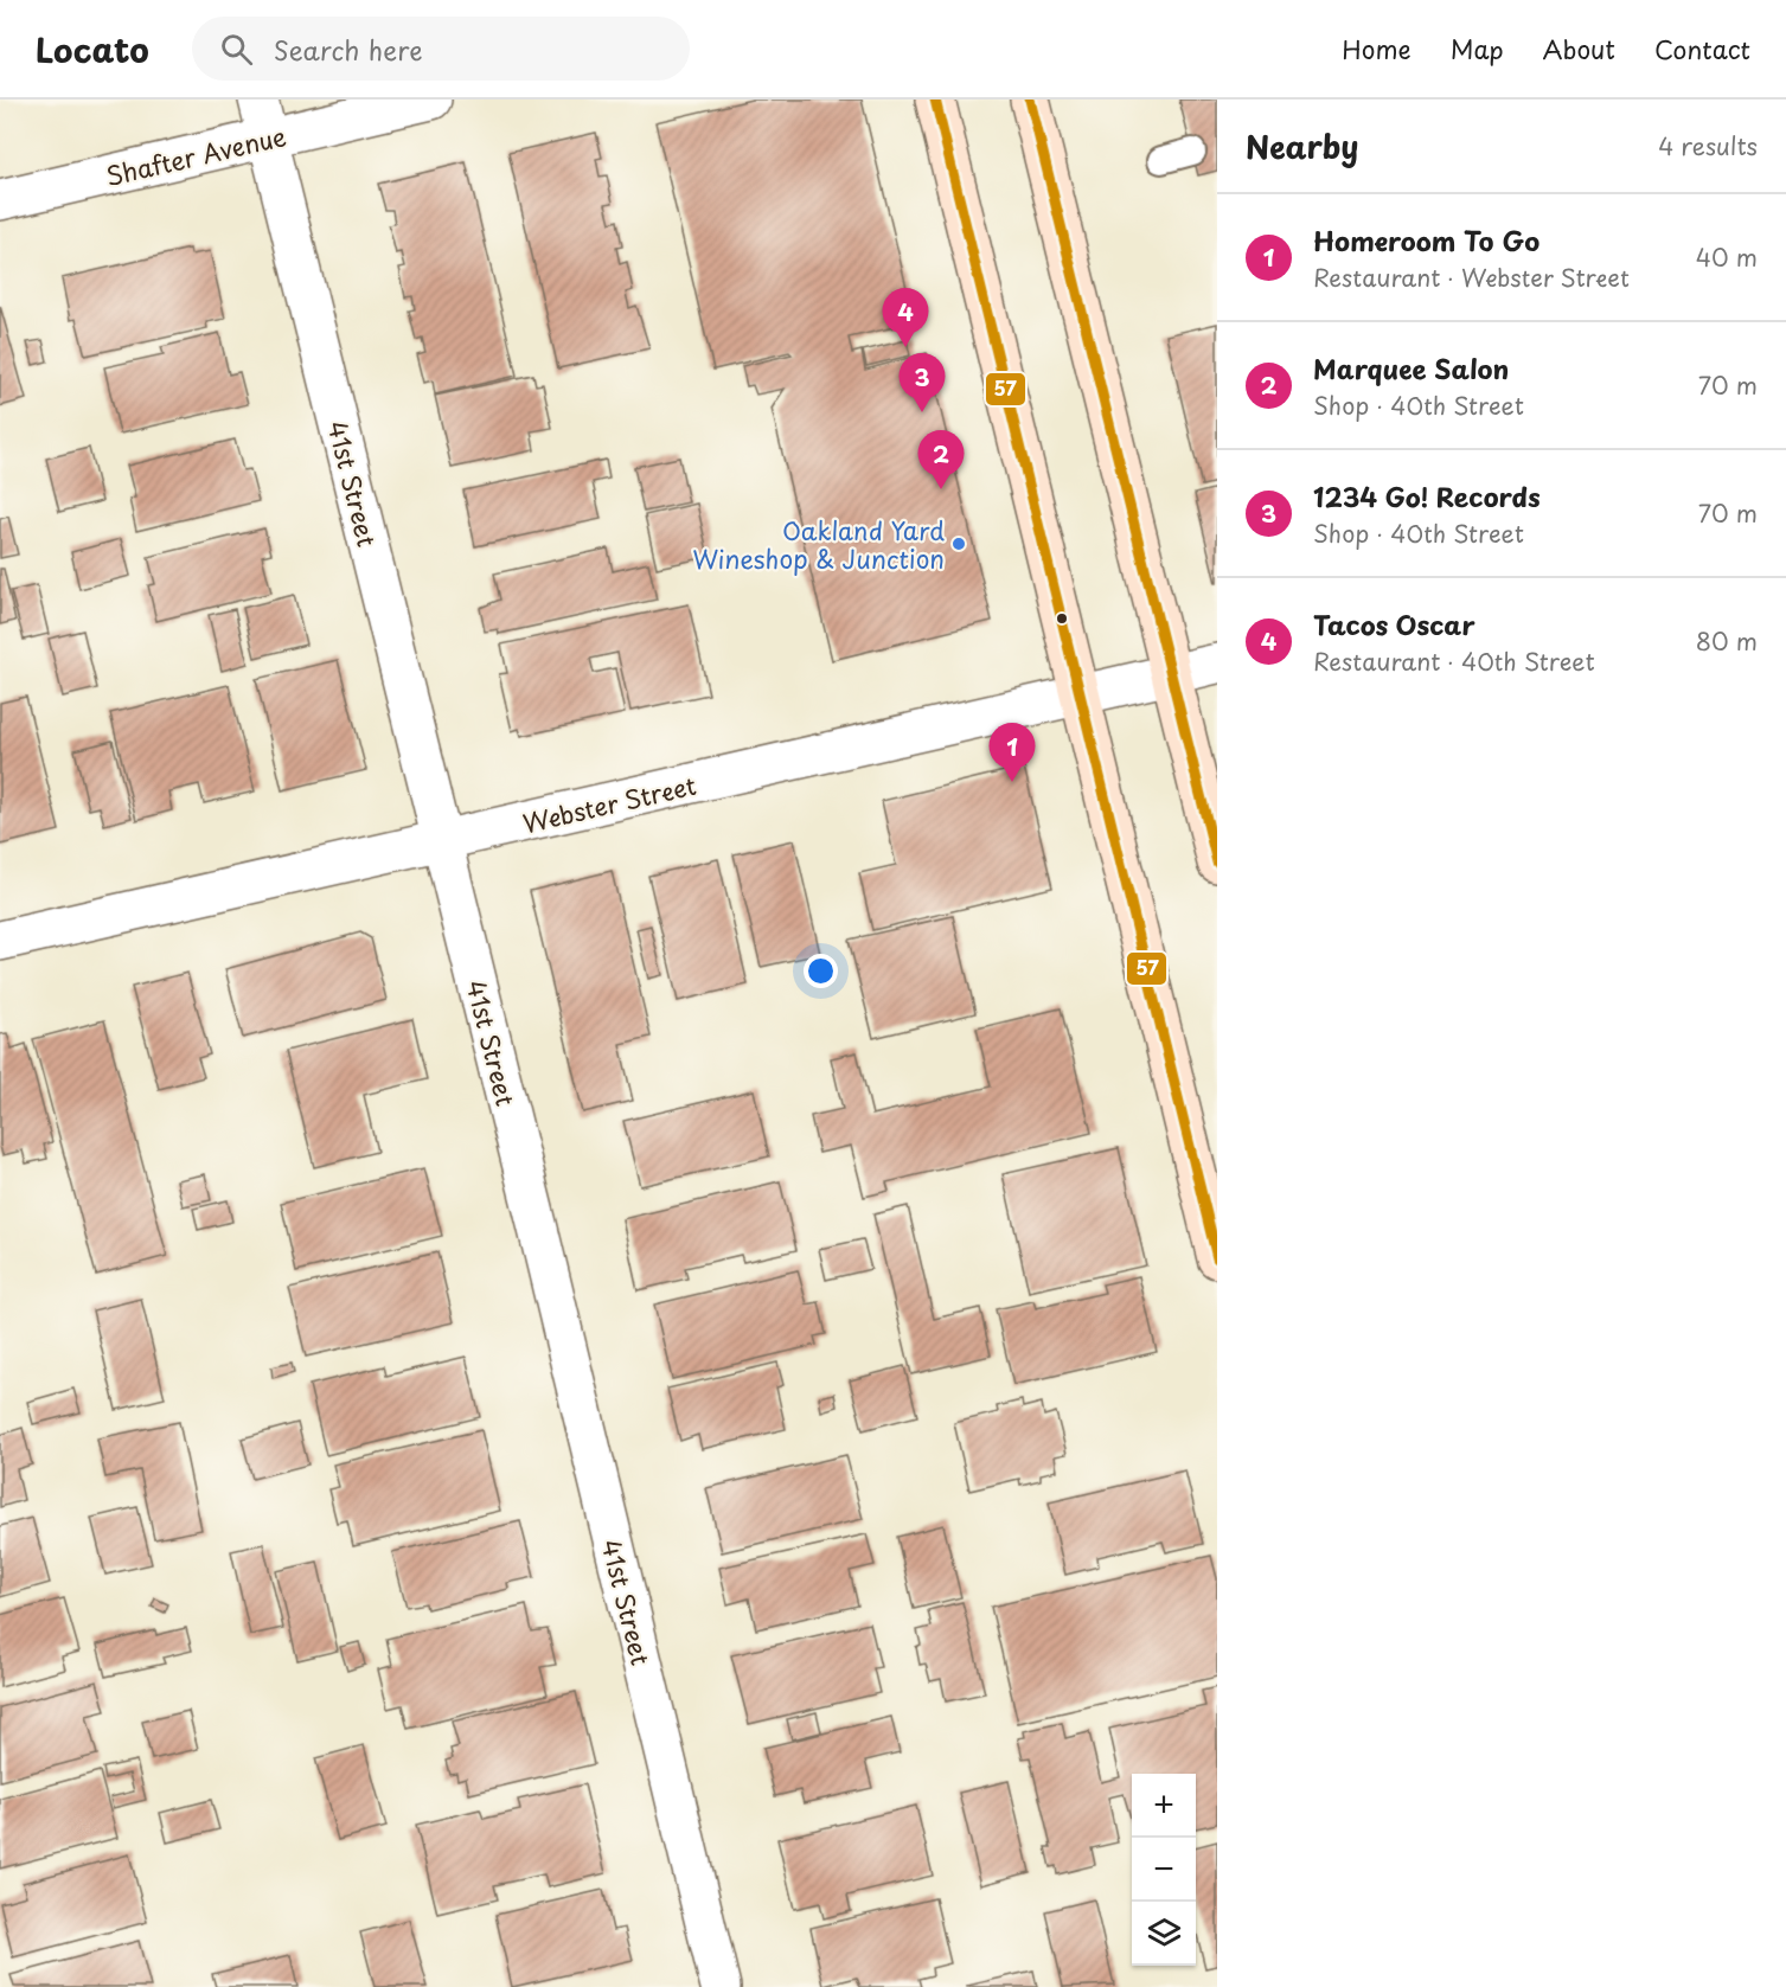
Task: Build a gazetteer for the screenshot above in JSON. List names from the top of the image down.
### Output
{
  "streets": {
    "street": ["Shafter Avenue", "41st Street", "Webster Street"]
  },
  "crossings": [
    ["Shafter Avenue", "41st Street"],
    ["41st Street", "Webster Street"]
  ],
  "places": ["Oakland Yard Wineshop & Junction"],
  "lines": ["transit line 57"],
  "page": {
    "header": "Locato",
    "search": "Search here",
    "nav": [
      "Home",
      "Map",
      "About",
      "Contact"
    ],
    "heading": ["Nearby", "4 results"],
    "list": [
      {
        "mark": "1",
        "name": "Homeroom To Go",
        "note": "Restaurant · Webster Street",
        "value": "40 m"
      },
      {
        "mark": "2",
        "name": "Marquee Salon",
        "note": "Shop · 40th Street",
        "value": "70 m"
      },
      {
        "mark": "3",
        "name": "1234 Go! Records",
        "note": "Shop · 40th Street",
        "value": "70 m"
      },
      {
        "mark": "4",
        "name": "Tacos Oscar",
        "note": "Restaurant · 40th Street",
        "value": "80 m"
      }
    ],
    "pins": [
      "4",
      "3",
      "2",
      "1"
    ],
    "map_buttons": ["+", "−"]
  }
}
